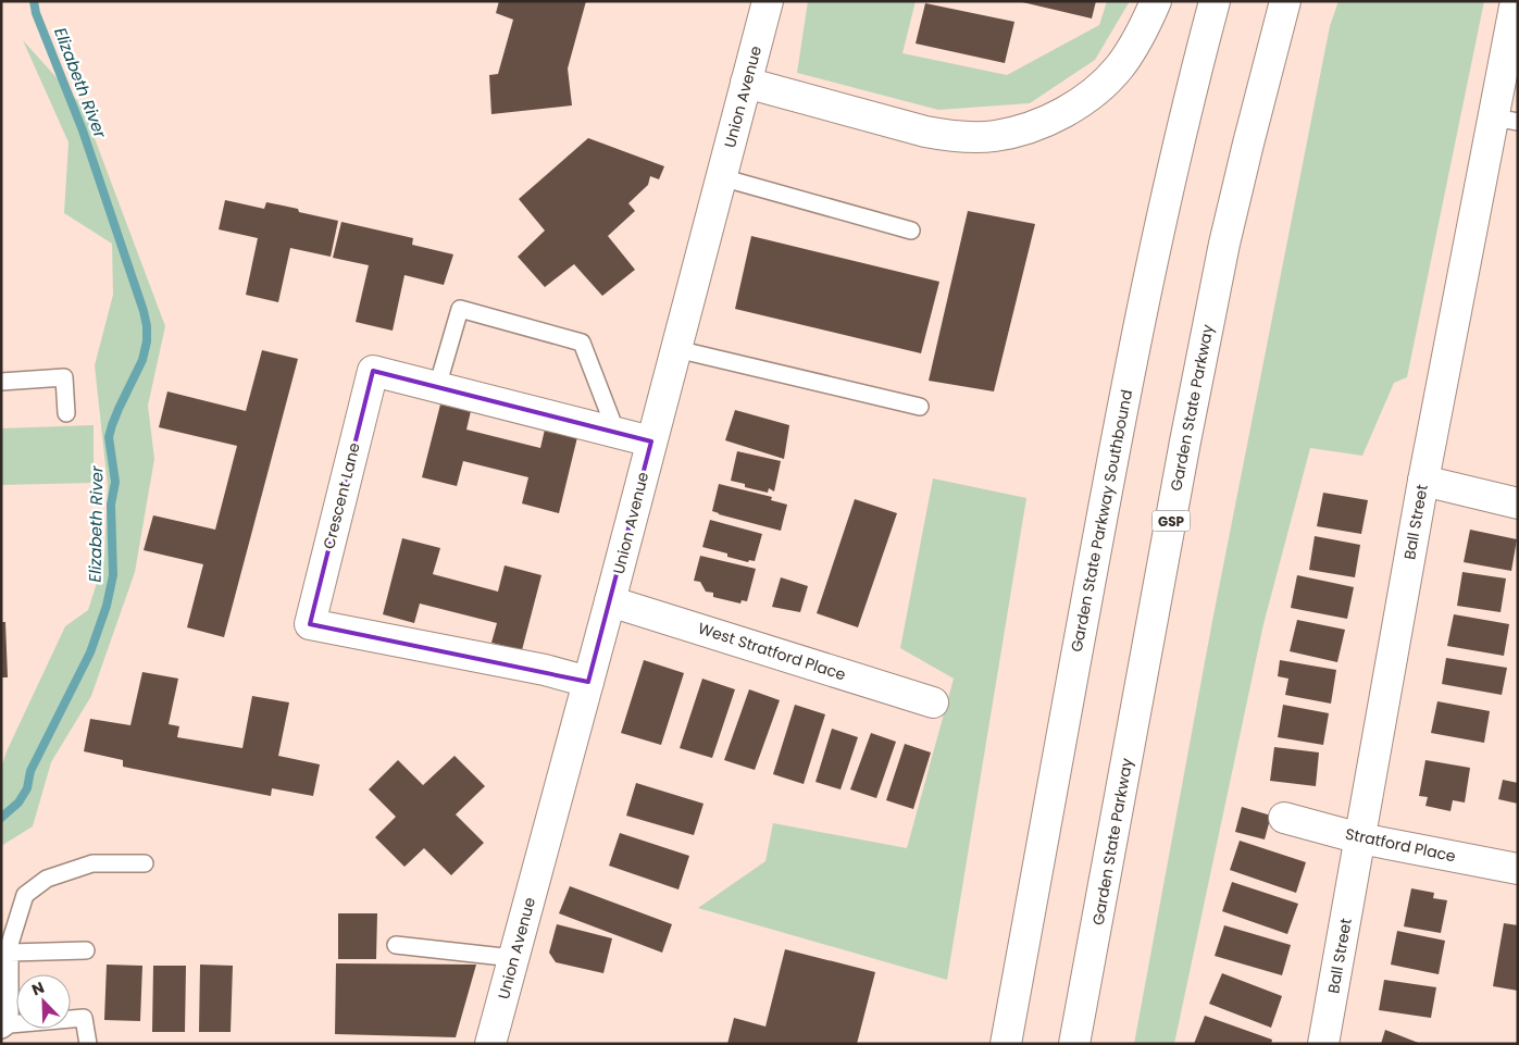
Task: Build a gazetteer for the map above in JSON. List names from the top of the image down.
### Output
{
  "streets": {
    "main road": [
      "Union Avenue",
      "Garden State Parkway",
      "Crescent Lane",
      "Garden State Parkway Southbound",
      "GSP",
      "Ball Street",
      "West Stratford Place",
      "Stratford Place"
    ]
  },
  "crossings": [
    ["Union Avenue", "Crescent Lane"],
    ["Union Avenue", "West Stratford Place"],
    ["Ball Street", "Stratford Place"]
  ],
  "water": ["Elizabeth River"],
  "north": "top left"
}
